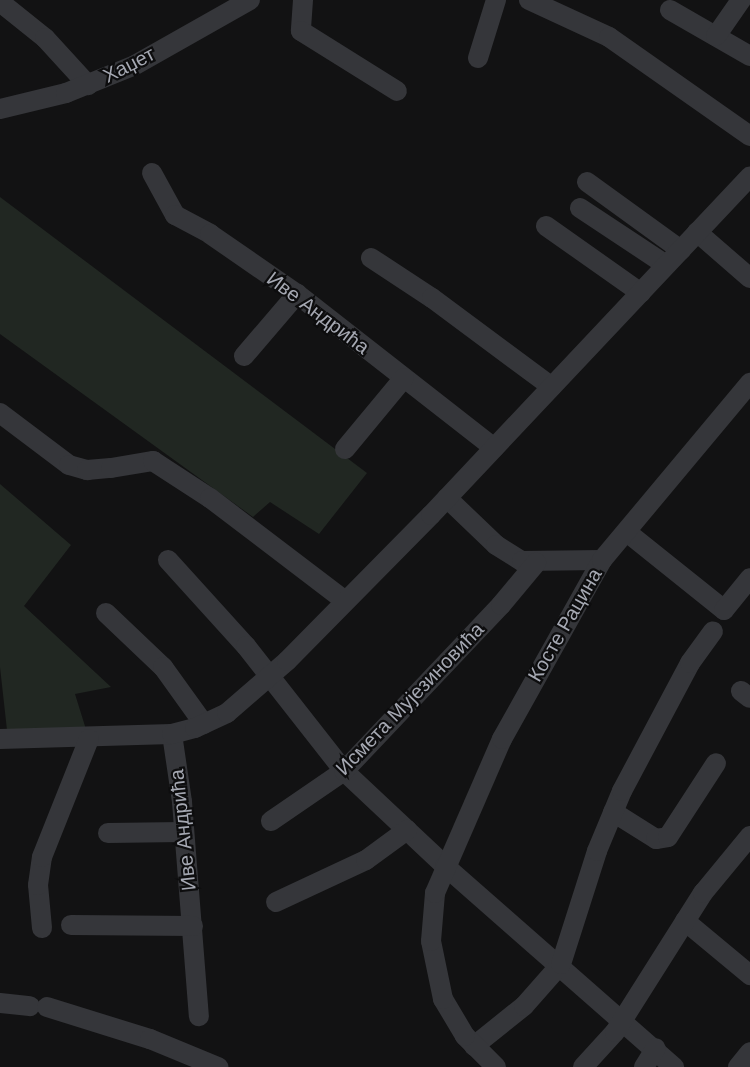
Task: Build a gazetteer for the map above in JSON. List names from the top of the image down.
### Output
{
  "streets": {
    "street": [
      "Хаџет",
      "Иве Андрића",
      "Косте Рацина",
      "Исмета Мујезиновића"
    ]
  }
}
